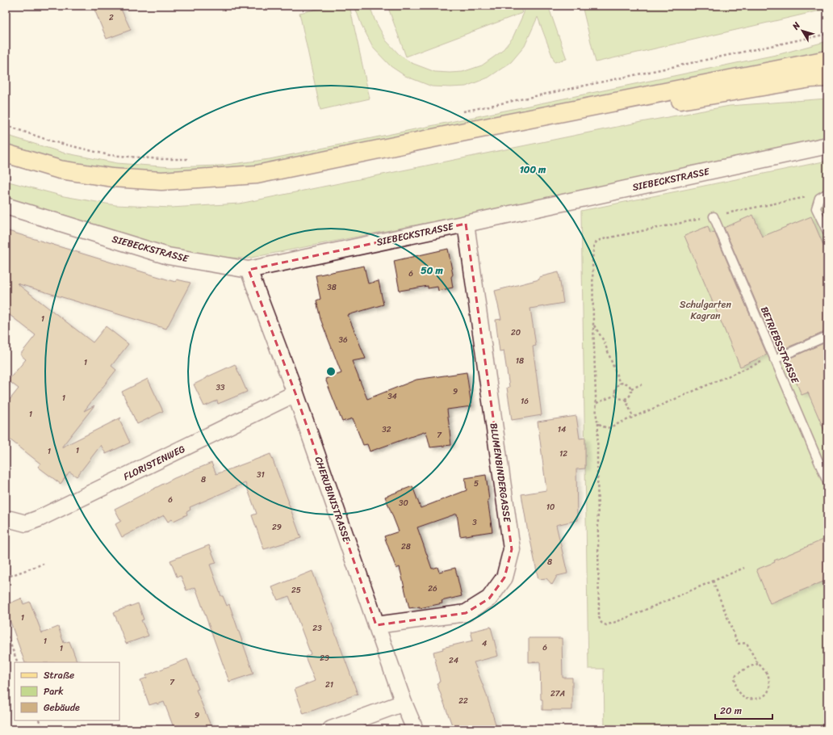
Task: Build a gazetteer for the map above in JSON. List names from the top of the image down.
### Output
{
  "streets": {
    "street": [
      "SIEBECKSTRASSE",
      "FLORISTENWEG",
      "BLUMENBINDERGASSE",
      "CHERUBINISTRASSE"
    ],
    "lane": ["BETRIEBSSTRASSE"]
  },
  "crossings": [
    ["SIEBECKSTRASSE", "BLUMENBINDERGASSE"],
    ["SIEBECKSTRASSE", "CHERUBINISTRASSE"],
    ["FLORISTENWEG", "CHERUBINISTRASSE"],
    ["BLUMENBINDERGASSE", "CHERUBINISTRASSE"]
  ],
  "parks": ["Schulgarten Kagran"],
  "house_numbers": [
    "2",
    "6",
    "38",
    "1",
    "20",
    "36",
    "18",
    "1",
    "33",
    "9",
    "34",
    "1",
    "16",
    "1",
    "32",
    "14",
    "7",
    "1",
    "1",
    "12",
    "31",
    "8",
    "5",
    "6",
    "30",
    "10",
    "3",
    "29",
    "28",
    "8",
    "26",
    "25",
    "1",
    "23",
    "1",
    "4",
    "6",
    "1",
    "23",
    "24",
    "7",
    "21",
    "27A",
    "22",
    "9"
  ],
  "legend": ["Straße", "Park", "Gebäude"],
  "scale_bar": "20 m",
  "north": "top left",
  "rings": ["100 m", "50 m"]
}
